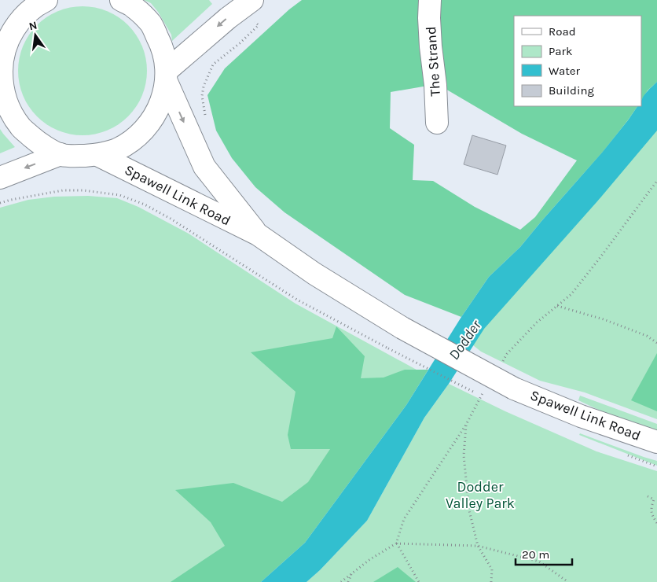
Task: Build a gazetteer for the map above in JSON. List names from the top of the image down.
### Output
{
  "streets": {
    "street": ["The Strand", "Spawell Link Road"]
  },
  "water": ["Dodder"],
  "parks": ["Dodder Valley Park"],
  "legend": [
    "Road",
    "Park",
    "Water",
    "Building"
  ],
  "scale_bar": "20 m",
  "north": "top"
}
